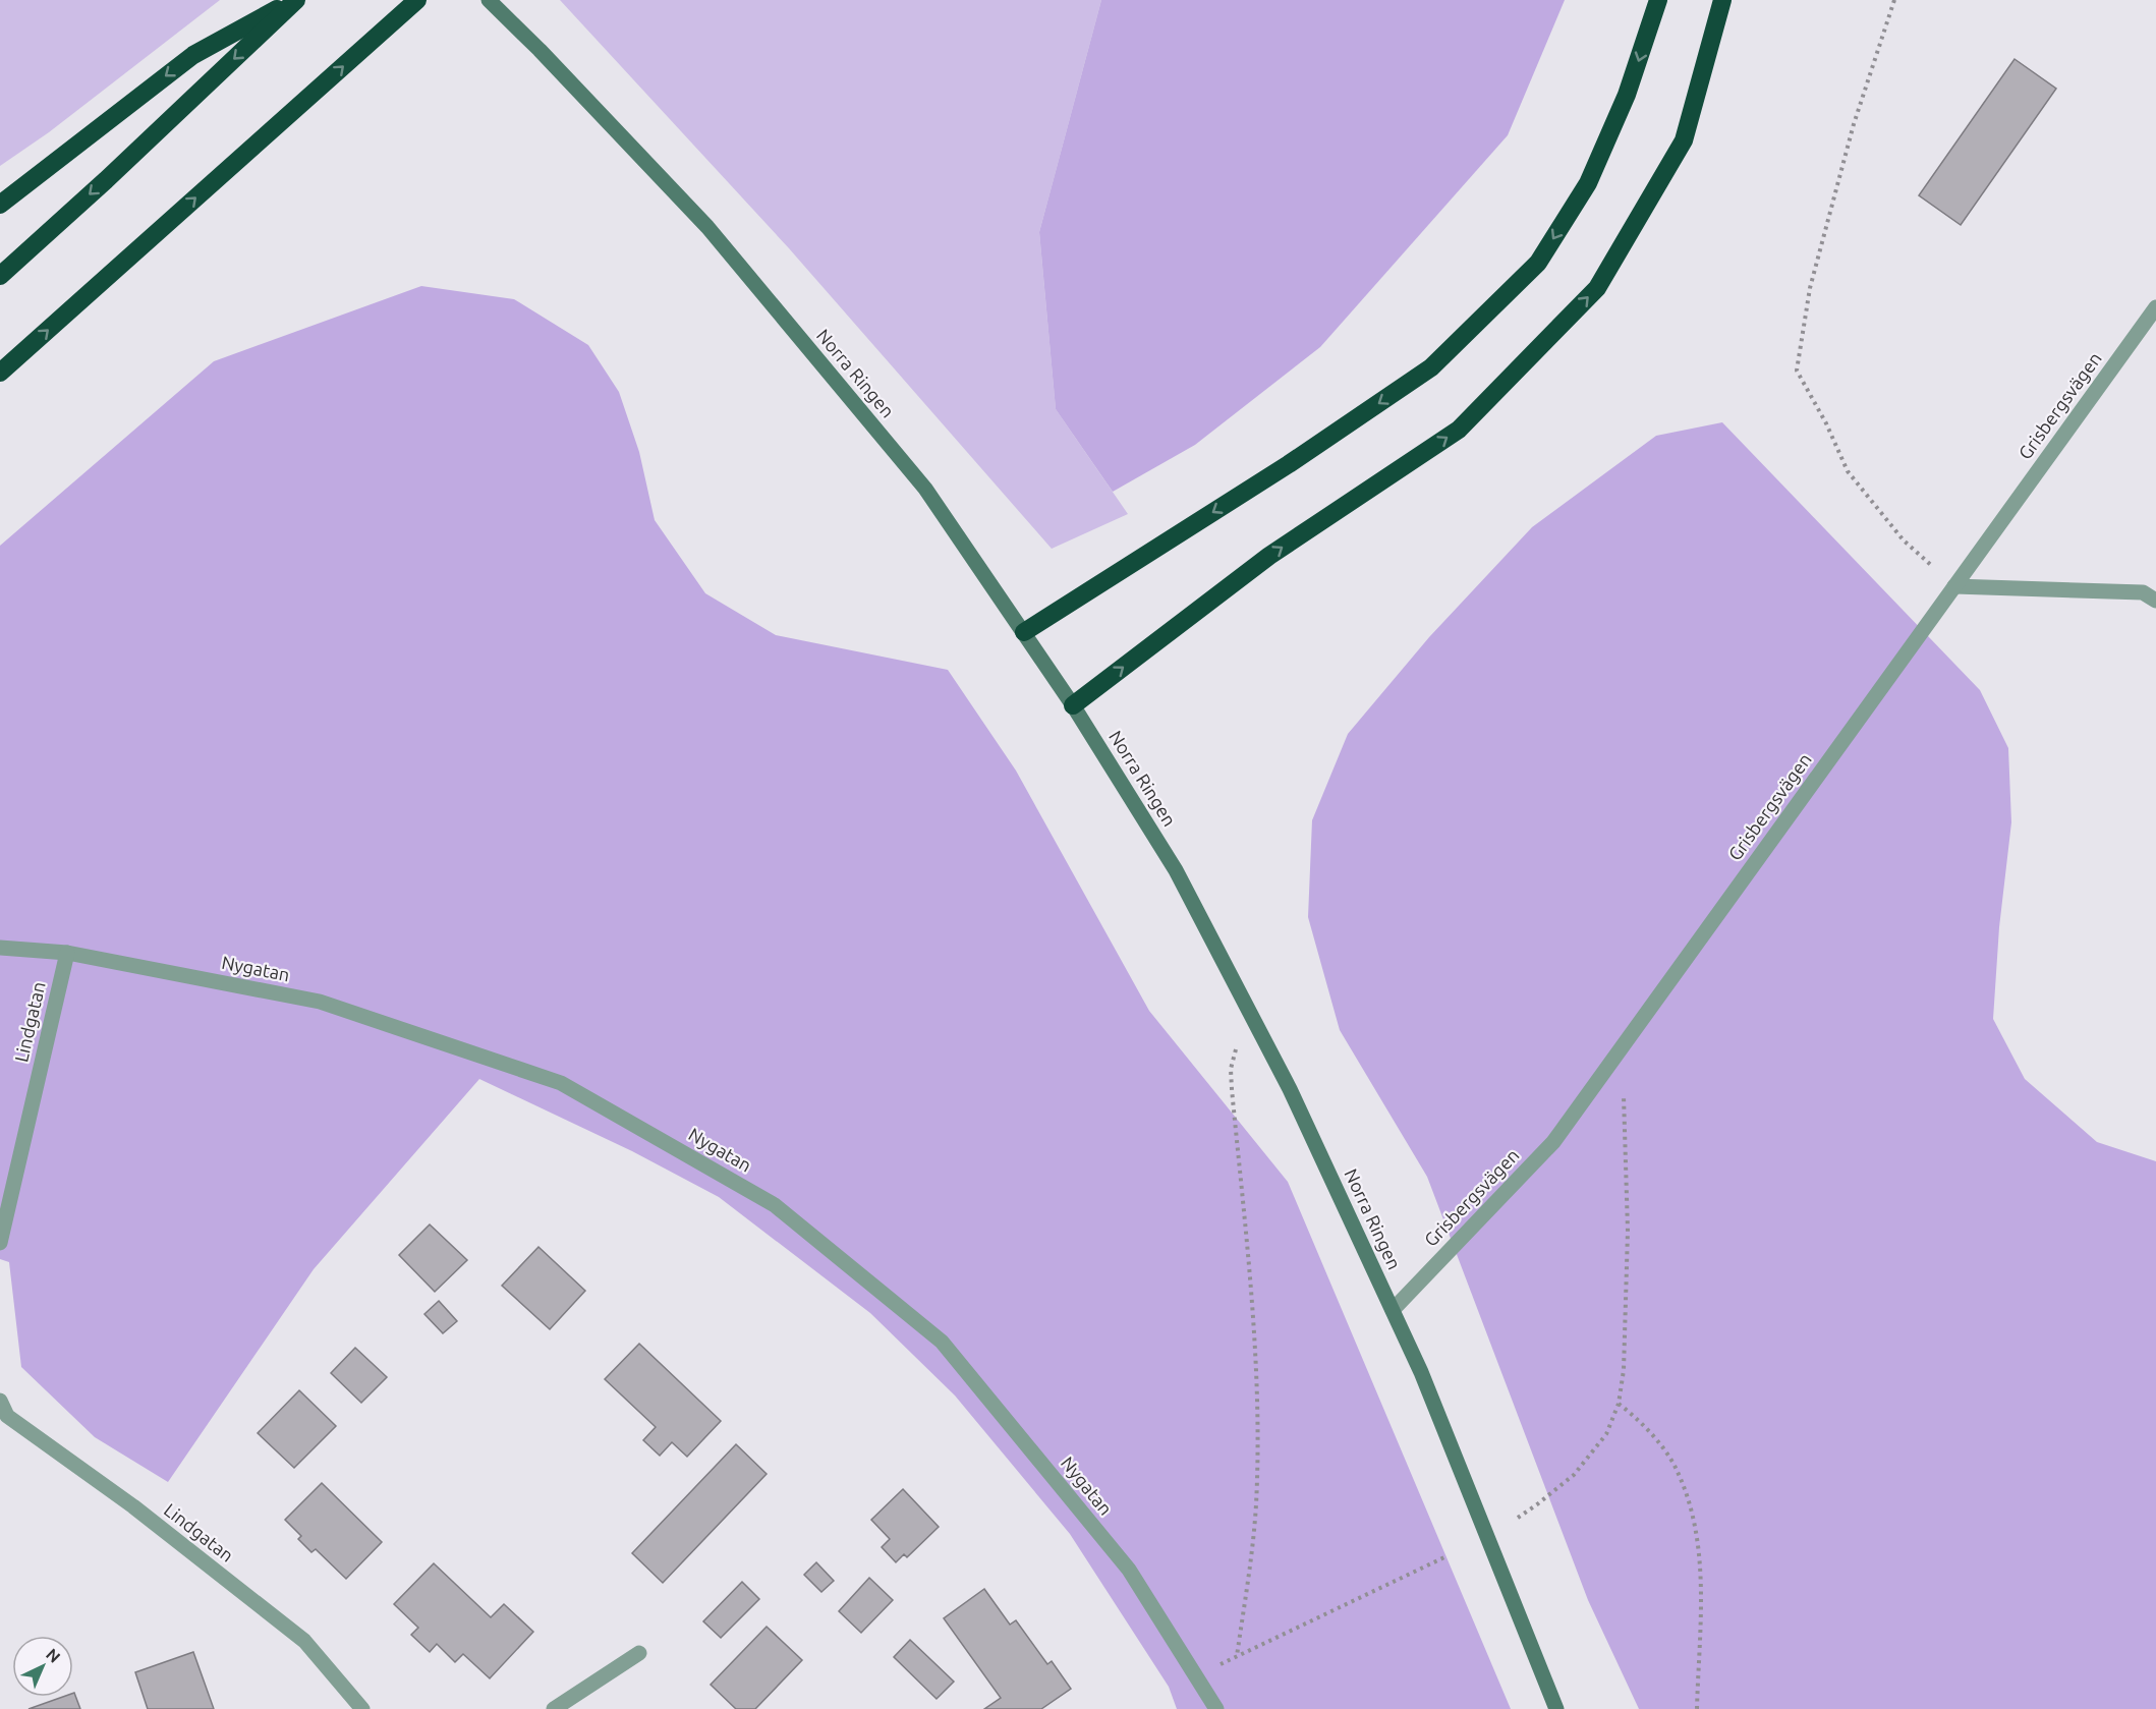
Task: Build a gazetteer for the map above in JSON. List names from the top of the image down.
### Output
{
  "streets": {
    "main road": ["Norra Ringen"],
    "street": ["Grisbergsvägen", "Nygatan", "Lindgatan"]
  },
  "crossings": [
    ["Norra Ringen", "Grisbergsvägen"],
    ["Nygatan", "Lindgatan"]
  ],
  "north": "top right"
}
